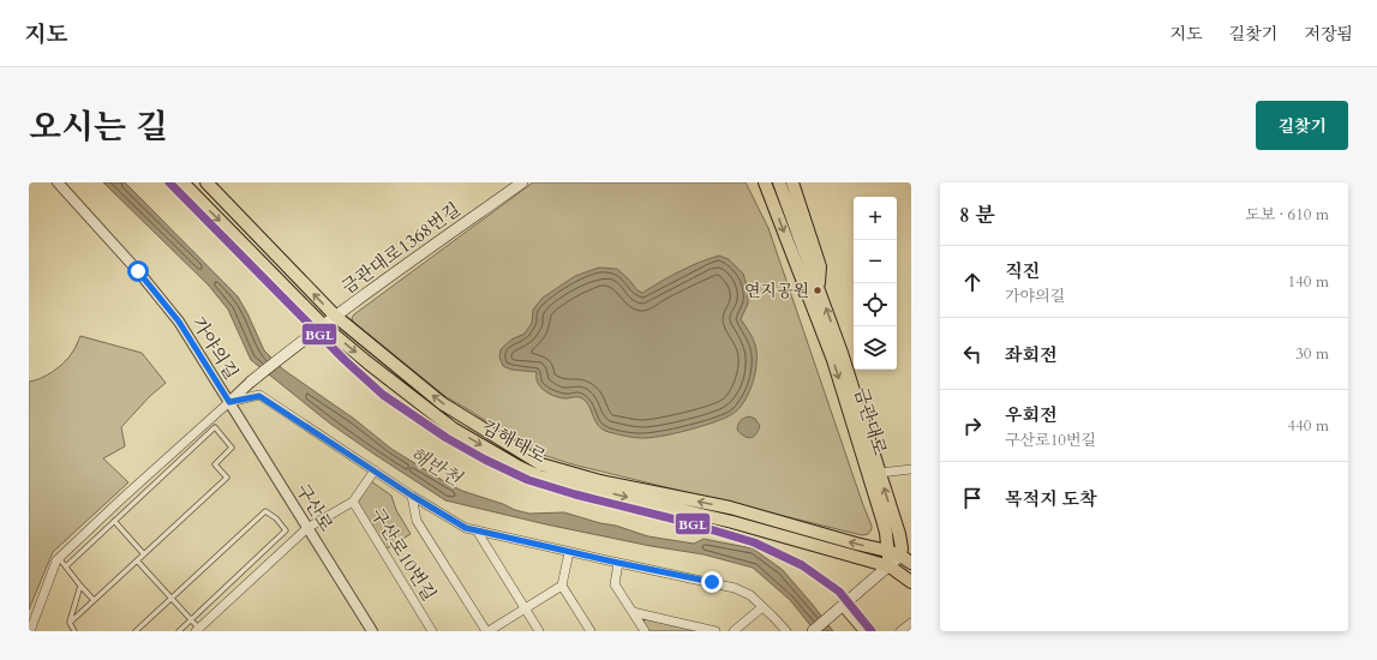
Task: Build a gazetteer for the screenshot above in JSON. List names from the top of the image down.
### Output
{
  "streets": {
    "main road": ["금관대로1368번길", "금관대로", "김해대로"],
    "street": ["가야의길", "구산로", "구산로10번길"]
  },
  "crossings": [
    ["금관대로1368번길", "김해대로"],
    ["가야의길", "구산로"],
    ["가야의길", "구산로10번길"],
    ["금관대로", "김해대로"],
    ["구산로", "구산로10번길"]
  ],
  "water": ["해반천"],
  "places": ["연지공원"],
  "lines": ["transit line BGL"],
  "page": {
    "header": "지도",
    "nav": ["지도", "길찾기", "저장됨"],
    "title": "오시는 길",
    "buttons": "길찾기",
    "heading": ["8 분", "도보 · 610 m"],
    "map_buttons": ["+", "−"],
    "list": [
      ["직진", "가야의길", "140 m"],
      ["좌회전", "30 m"],
      ["우회전", "구산로10번길", "440 m"],
      "목적지 도착"
    ]
  }
}
